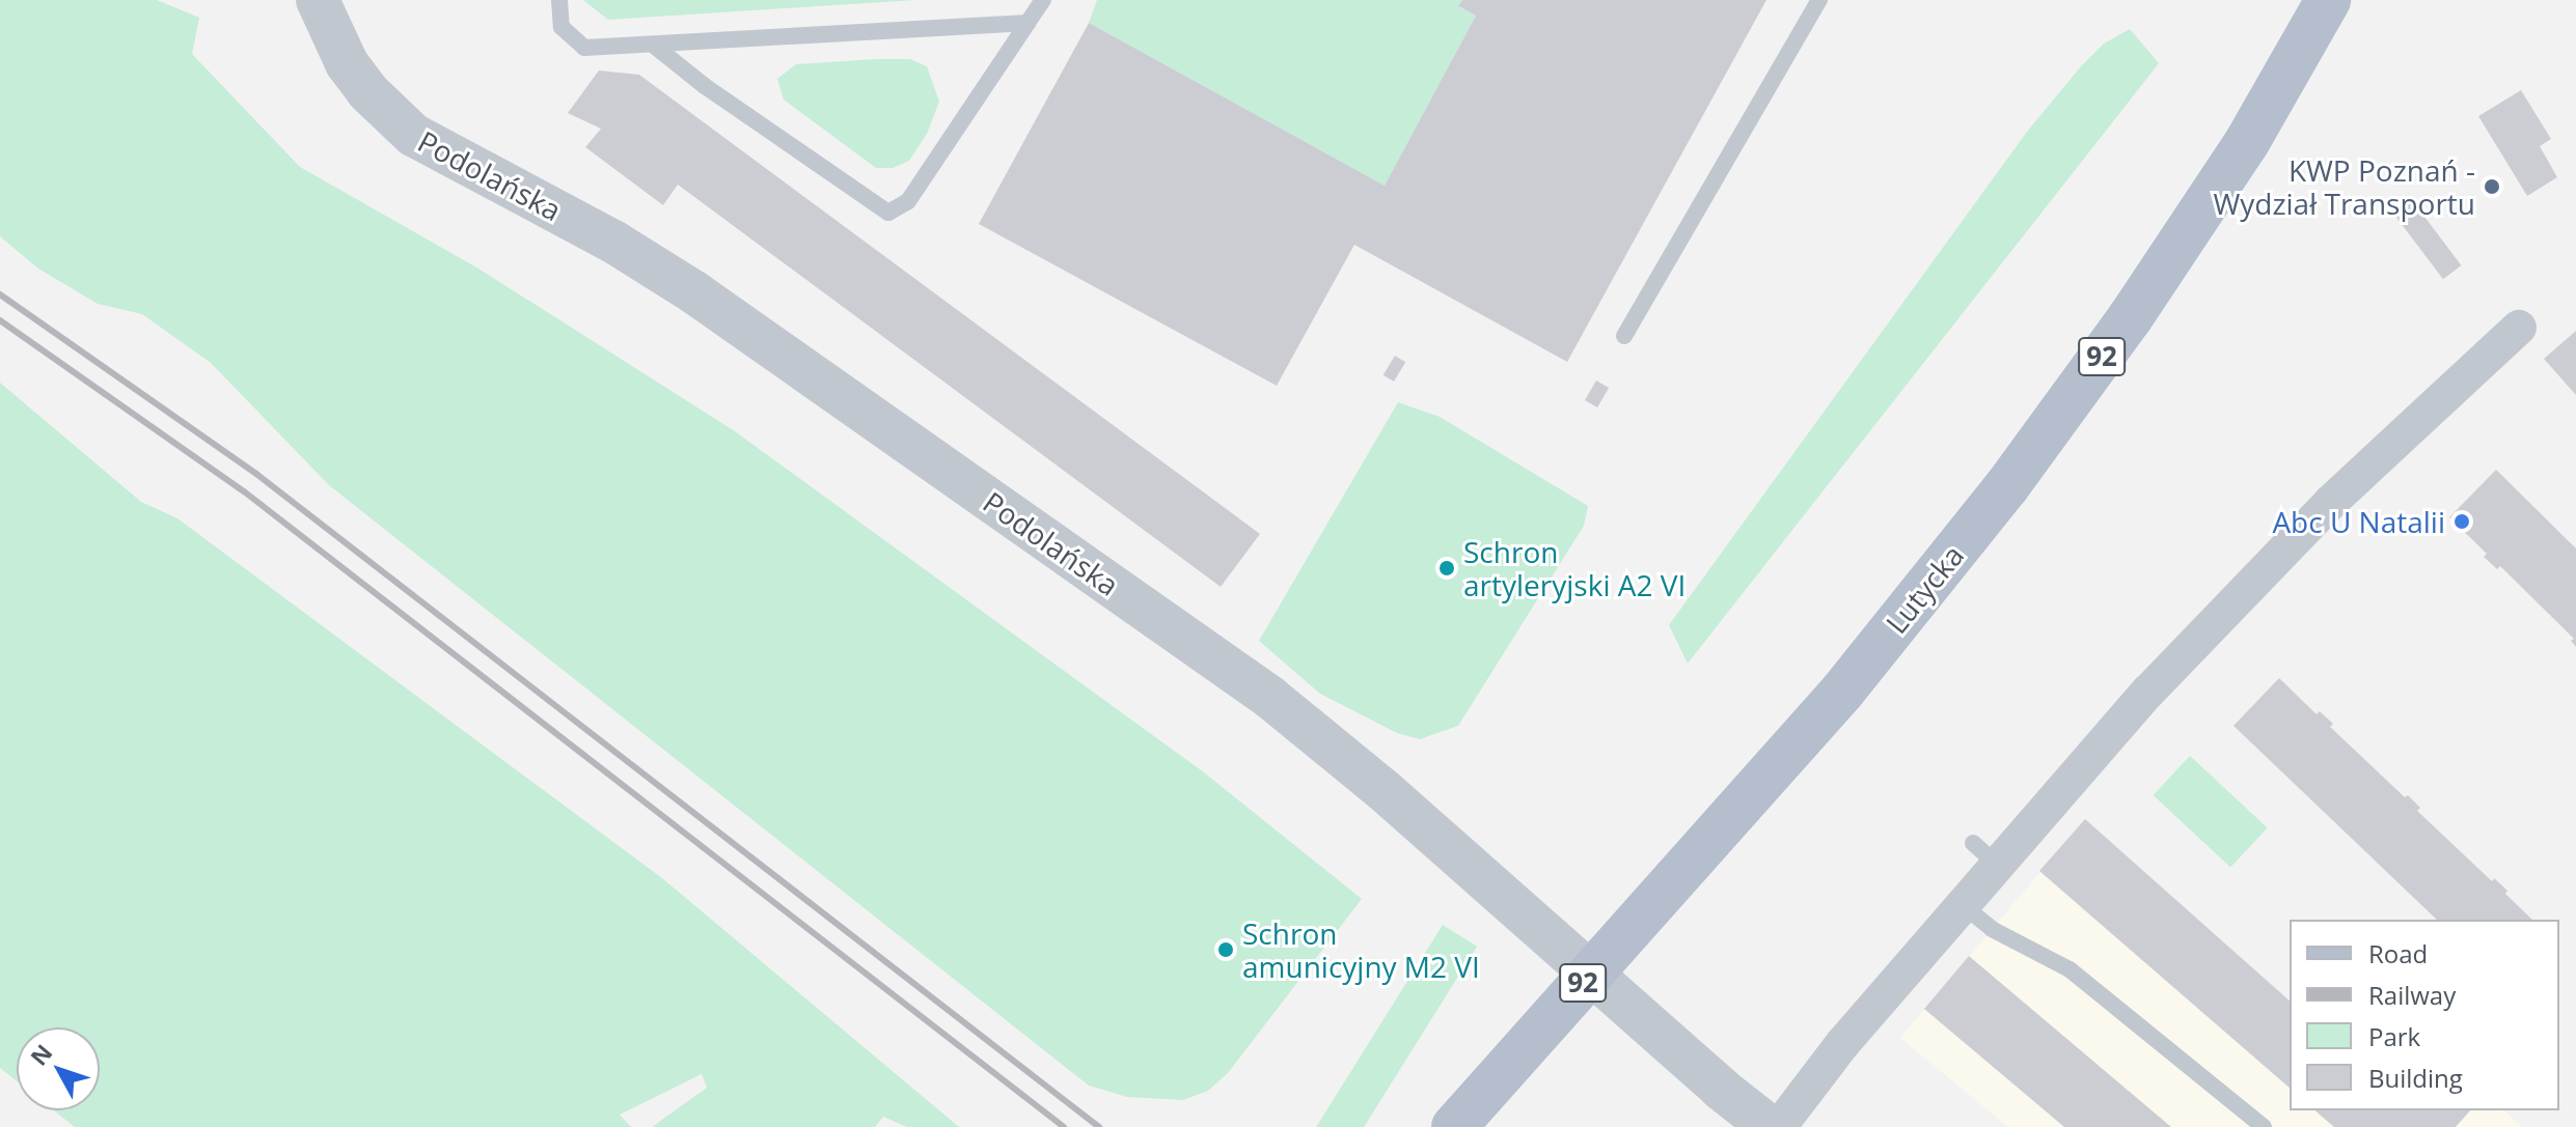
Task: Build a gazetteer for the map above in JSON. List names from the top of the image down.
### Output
{
  "streets": {
    "main road": ["92", "Lutycka"],
    "street": ["Podolańska"]
  },
  "places": [
    "KWP Poznań - Wydział Transportu",
    "Abc U Natalii",
    "Schron artyleryjski A2 VI",
    "Schron amunicyjny M2 VI"
  ],
  "legend": [
    "Road",
    "Railway",
    "Park",
    "Building"
  ],
  "north": "top left"
}
